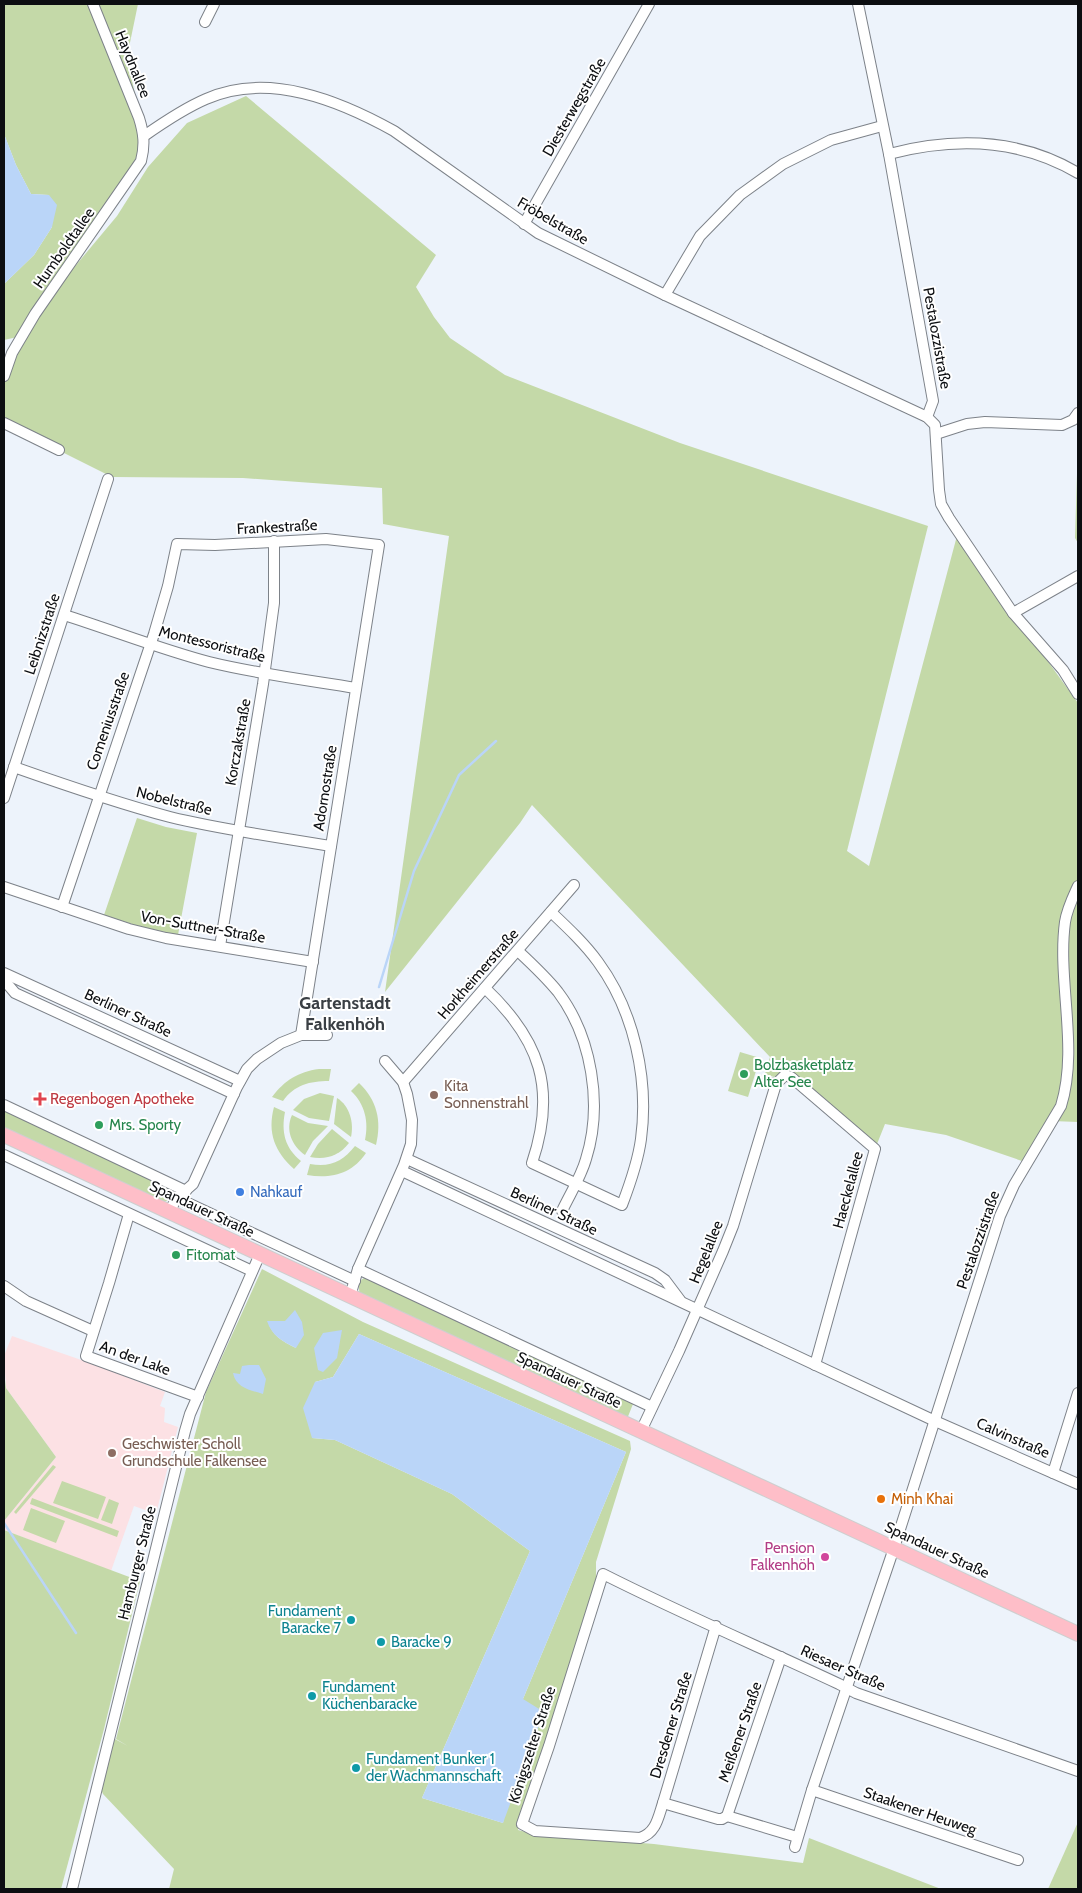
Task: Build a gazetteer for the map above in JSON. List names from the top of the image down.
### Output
{
  "streets": {
    "main road": ["Spandauer Straße"],
    "street": [
      "Haydnallee",
      "Diesterwegstraße",
      "Fröbelstraße",
      "Humboldtallee",
      "Pestalozzistraße",
      "Frankestraße",
      "Leibnizstraße",
      "Montessoristraße",
      "Comeniusstraße",
      "Korczakstraße",
      "Adornostraße",
      "Nobelstraße",
      "Von-Suttner-Straße",
      "Horkheimerstraße",
      "Berliner Straße",
      "Haeckelallee",
      "Hegelallee",
      "An der Lake",
      "Calvinstraße",
      "Hamburger Straße",
      "Riesaer Straße",
      "Dresdener Straße",
      "Meißener Straße",
      "Königszelter Straße",
      "Staakener Heuweg"
    ]
  },
  "crossings": [
    ["Haydnallee", "Fröbelstraße"],
    ["Haydnallee", "Humboldtallee"],
    ["Diesterwegstraße", "Fröbelstraße"],
    ["Fröbelstraße", "Humboldtallee"],
    ["Fröbelstraße", "Pestalozzistraße"],
    ["Pestalozzistraße", "Berliner Straße"],
    ["Pestalozzistraße", "Spandauer Straße"],
    ["Pestalozzistraße", "Calvinstraße"],
    ["Frankestraße", "Comeniusstraße"],
    ["Frankestraße", "Korczakstraße"],
    ["Frankestraße", "Adornostraße"],
    ["Leibnizstraße", "Montessoristraße"],
    ["Leibnizstraße", "Nobelstraße"],
    ["Montessoristraße", "Comeniusstraße"],
    ["Montessoristraße", "Korczakstraße"],
    ["Montessoristraße", "Adornostraße"],
    ["Comeniusstraße", "Nobelstraße"],
    ["Comeniusstraße", "Von-Suttner-Straße"],
    ["Korczakstraße", "Nobelstraße"],
    ["Korczakstraße", "Von-Suttner-Straße"],
    ["Adornostraße", "Nobelstraße"],
    ["Adornostraße", "Von-Suttner-Straße"],
    ["Berliner Straße", "Haeckelallee"],
    ["Berliner Straße", "Hegelallee"],
    ["Berliner Straße", "Calvinstraße"],
    ["Haeckelallee", "Hegelallee"],
    ["Spandauer Straße", "Hegelallee"],
    ["Spandauer Straße", "Hamburger Straße"],
    ["An der Lake", "Hamburger Straße"],
    ["Riesaer Straße", "Dresdener Straße"],
    ["Riesaer Straße", "Meißener Straße"],
    ["Riesaer Straße", "Königszelter Straße"],
    ["Dresdener Straße", "Königszelter Straße"]
  ],
  "districts": ["Gartenstadt Falkenhöh"],
  "places": {
    "other": [
      "Bolzbasketplatz Alter See",
      "Kita Sonnenstrahl",
      "Mrs. Sporty",
      "Nahkauf",
      "Fitomat",
      "Geschwister Scholl Grundschule Falkensee",
      "Minh Khai",
      "Pension Falkenhöh",
      "Fundament Baracke 7",
      "Baracke 9",
      "Fundament Küchenbaracke",
      "Fundament Bunker 1 der Wachmannschaft"
    ],
    "health": ["Regenbogen Apotheke"]
  }
}
